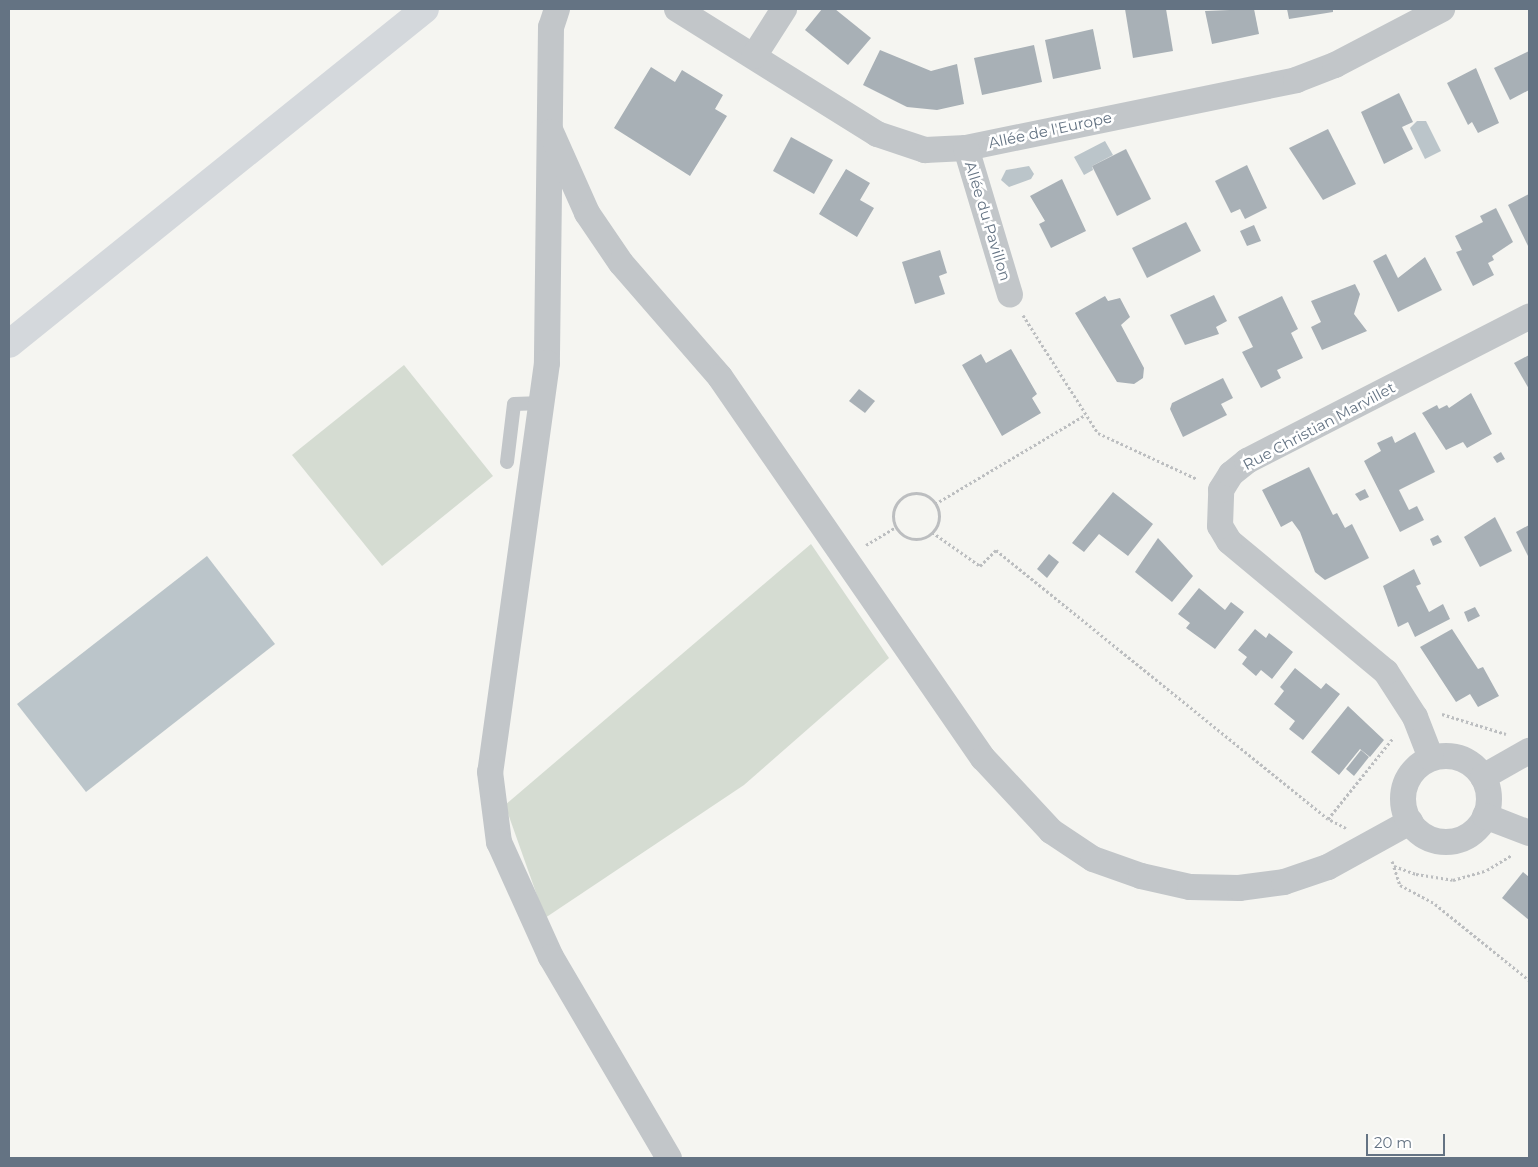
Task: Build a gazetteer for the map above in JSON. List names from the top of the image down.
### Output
{
  "streets": {
    "street": ["Allée de l'Europe", "Allée du Pavillon", "Rue Christian Marvillet"]
  },
  "crossings": [
    ["Allée de l'Europe", "Allée du Pavillon"]
  ],
  "scale_bar": "20 m"
}
